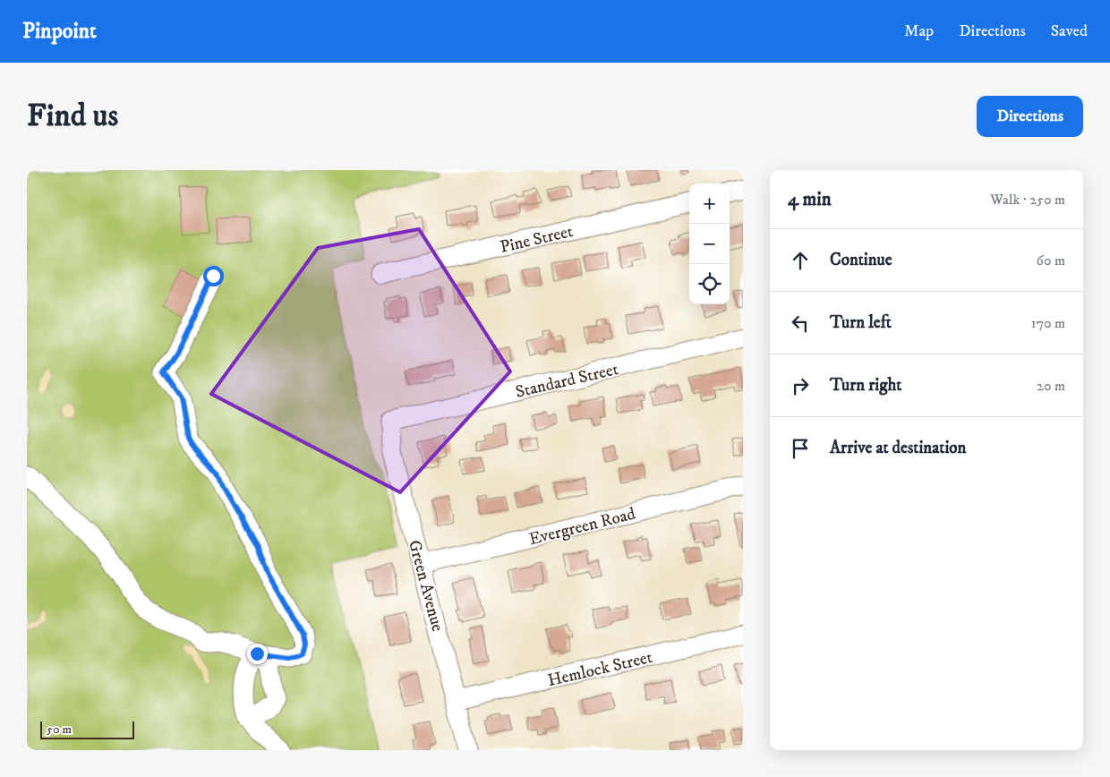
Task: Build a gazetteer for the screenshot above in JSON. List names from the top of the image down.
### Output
{
  "streets": {
    "street": [
      "Pine Street",
      "Standard Street",
      "Evergreen Road",
      "Green Avenue",
      "Hemlock Street"
    ]
  },
  "crossings": [
    ["Standard Street", "Green Avenue"],
    ["Evergreen Road", "Green Avenue"],
    ["Green Avenue", "Hemlock Street"]
  ],
  "scale_bar": "50 m",
  "page": {
    "header": "Pinpoint",
    "nav": ["Map", "Directions", "Saved"],
    "buttons": "Directions",
    "title": "Find us",
    "heading": ["4 min", "Walk · 250 m"],
    "map_buttons": ["+", "−"],
    "list": [
      ["Continue", "60 m"],
      ["Turn left", "170 m"],
      ["Turn right", "20 m"],
      "Arrive at destination"
    ],
    "scale": "50 m"
  }
}
